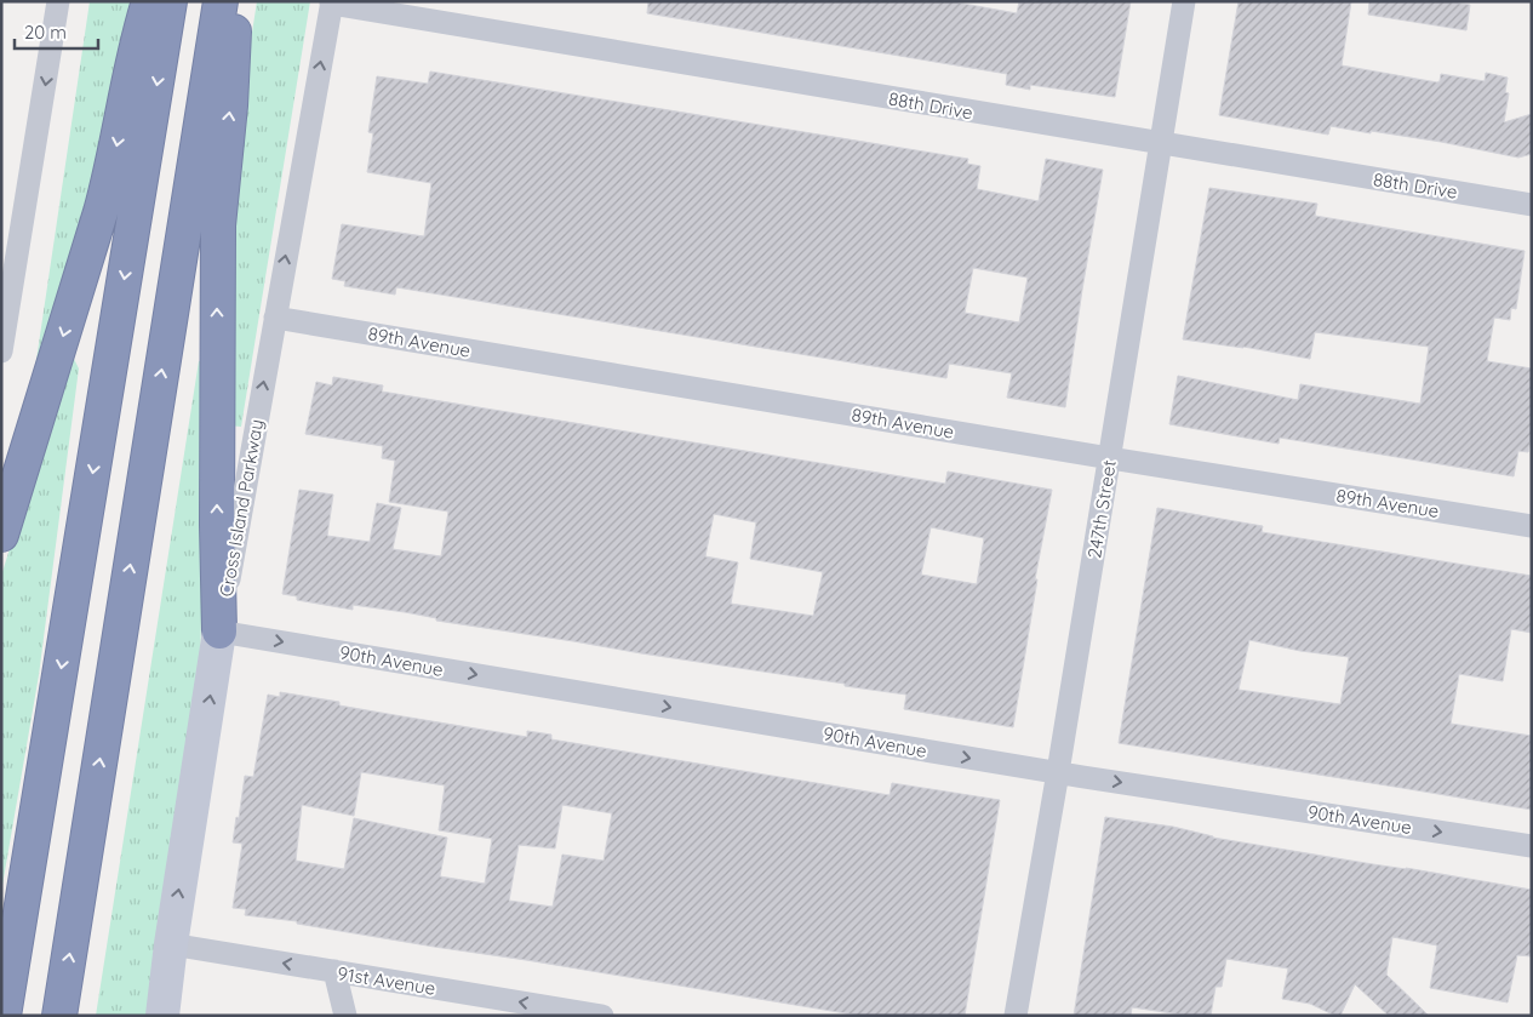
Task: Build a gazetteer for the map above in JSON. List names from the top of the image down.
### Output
{
  "streets": {
    "street": [
      "88th Drive",
      "89th Avenue",
      "Cross Island Parkway",
      "247th Street",
      "90th Avenue",
      "91st Avenue"
    ]
  },
  "crossings": [
    ["88th Drive", "Cross Island Parkway"],
    ["88th Drive", "247th Street"],
    ["89th Avenue", "Cross Island Parkway"],
    ["89th Avenue", "247th Street"],
    ["Cross Island Parkway", "90th Avenue"],
    ["Cross Island Parkway", "91st Avenue"],
    ["247th Street", "90th Avenue"]
  ],
  "one_way": ["Cross Island Parkway", "90th Avenue", "91st Avenue"],
  "scale_bar": "20 m"
}
